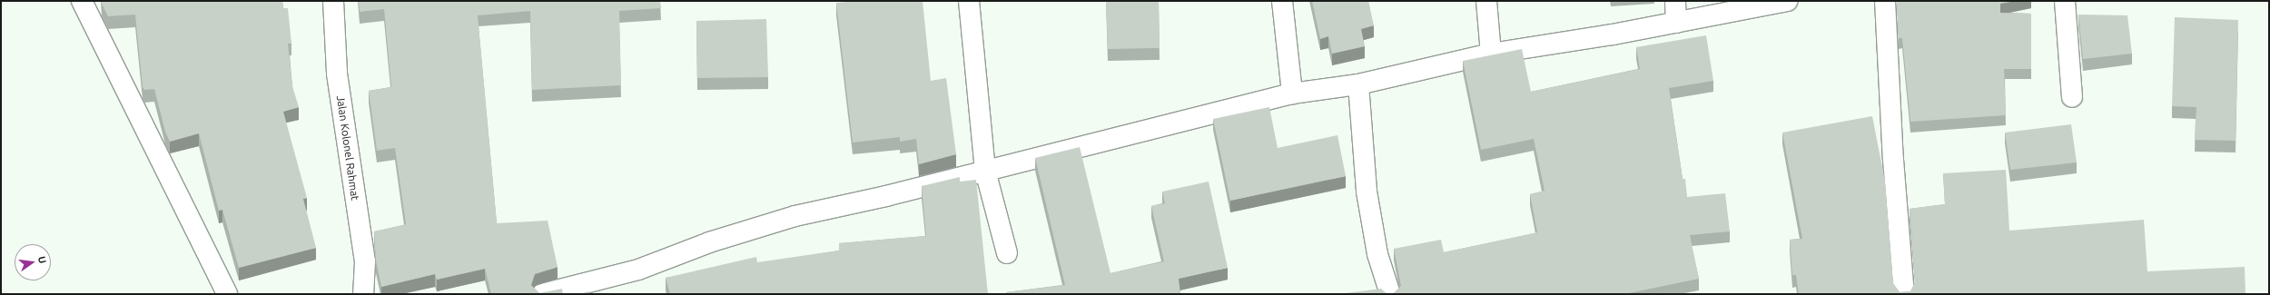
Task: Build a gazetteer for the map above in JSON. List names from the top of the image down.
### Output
{
  "streets": {
    "street": ["Jalan Kolonel Rahmat"]
  },
  "north": "right"
}
